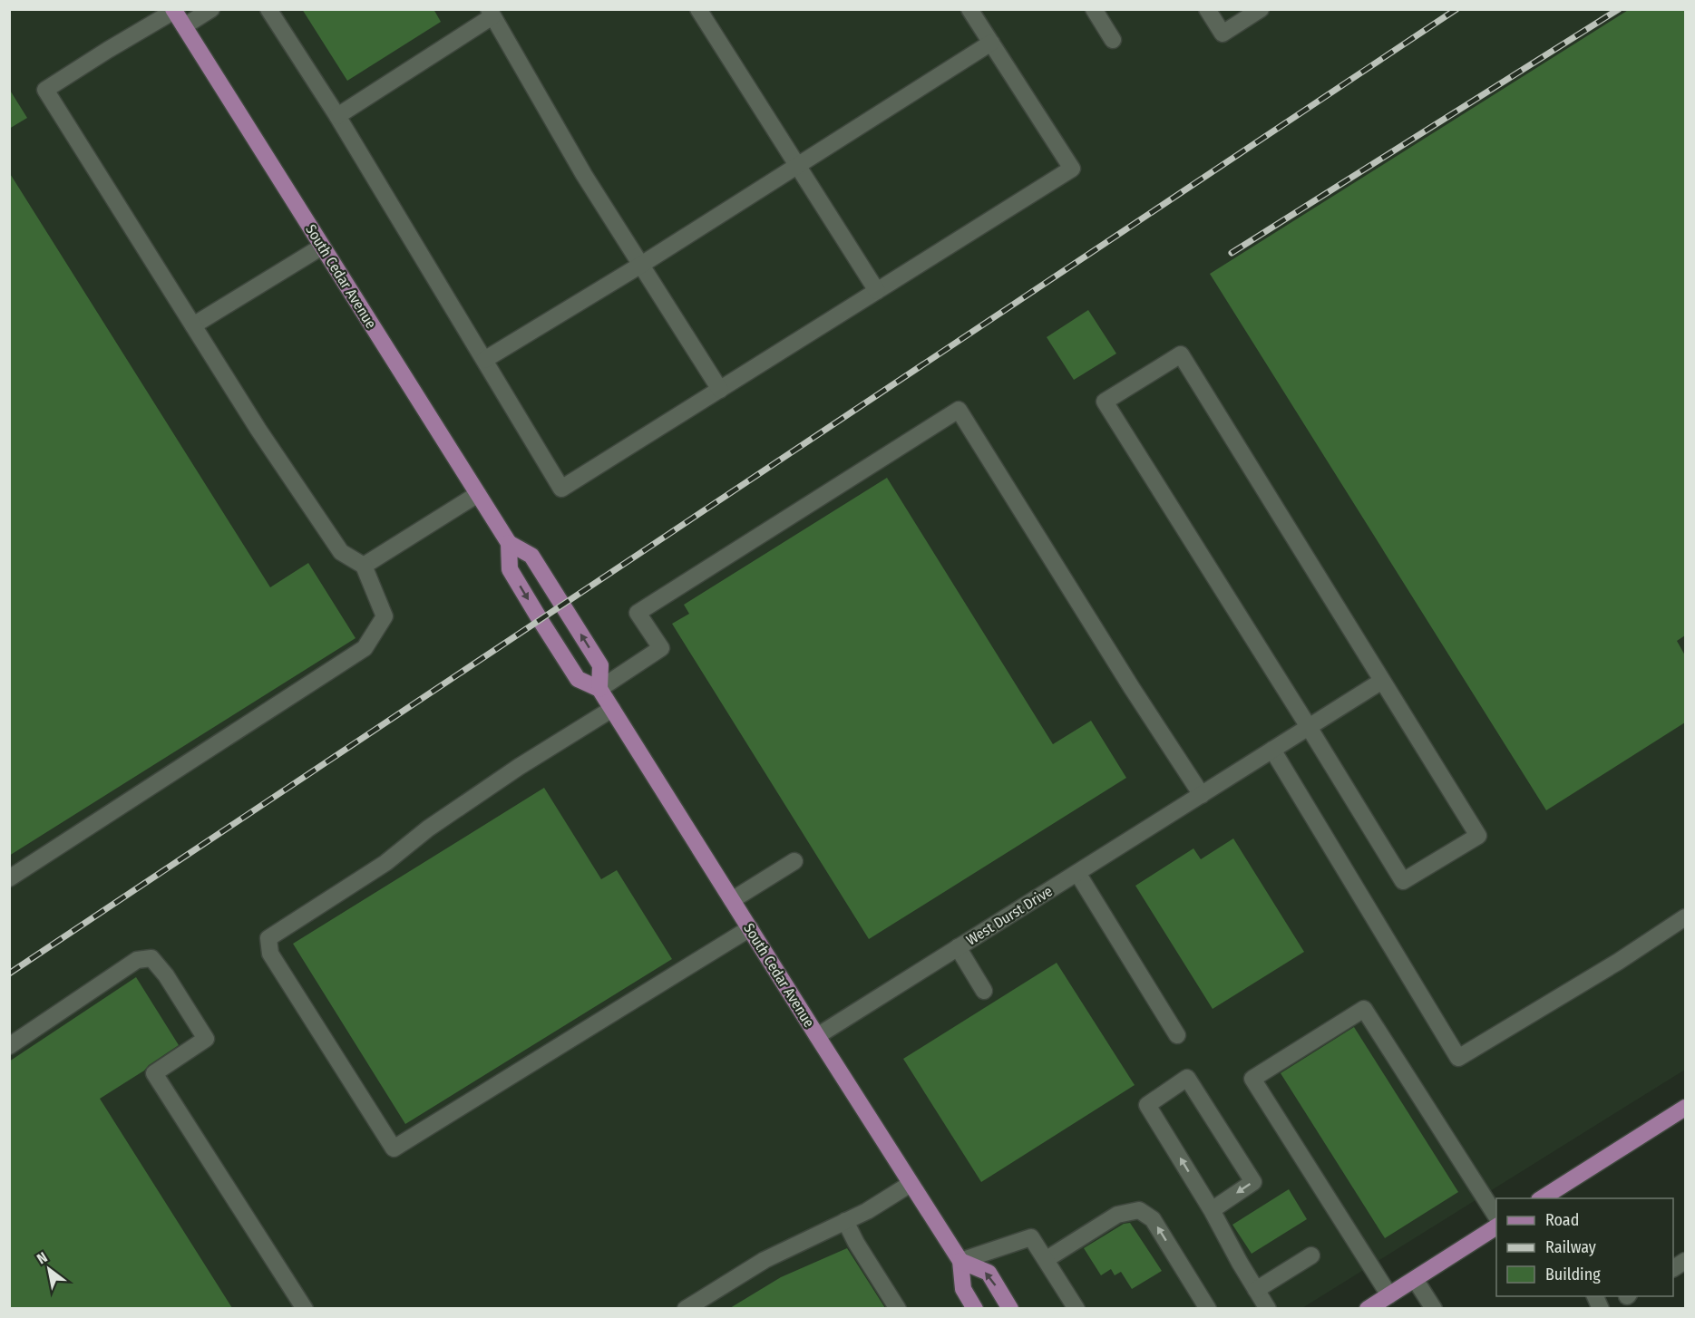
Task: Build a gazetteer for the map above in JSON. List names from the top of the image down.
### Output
{
  "streets": {
    "main road": ["South Cedar Avenue"],
    "street": ["West Durst Drive"]
  },
  "crossings": [
    ["South Cedar Avenue", "West Durst Drive"]
  ],
  "legend": ["Road", "Railway", "Building"],
  "north": "top left"
}
